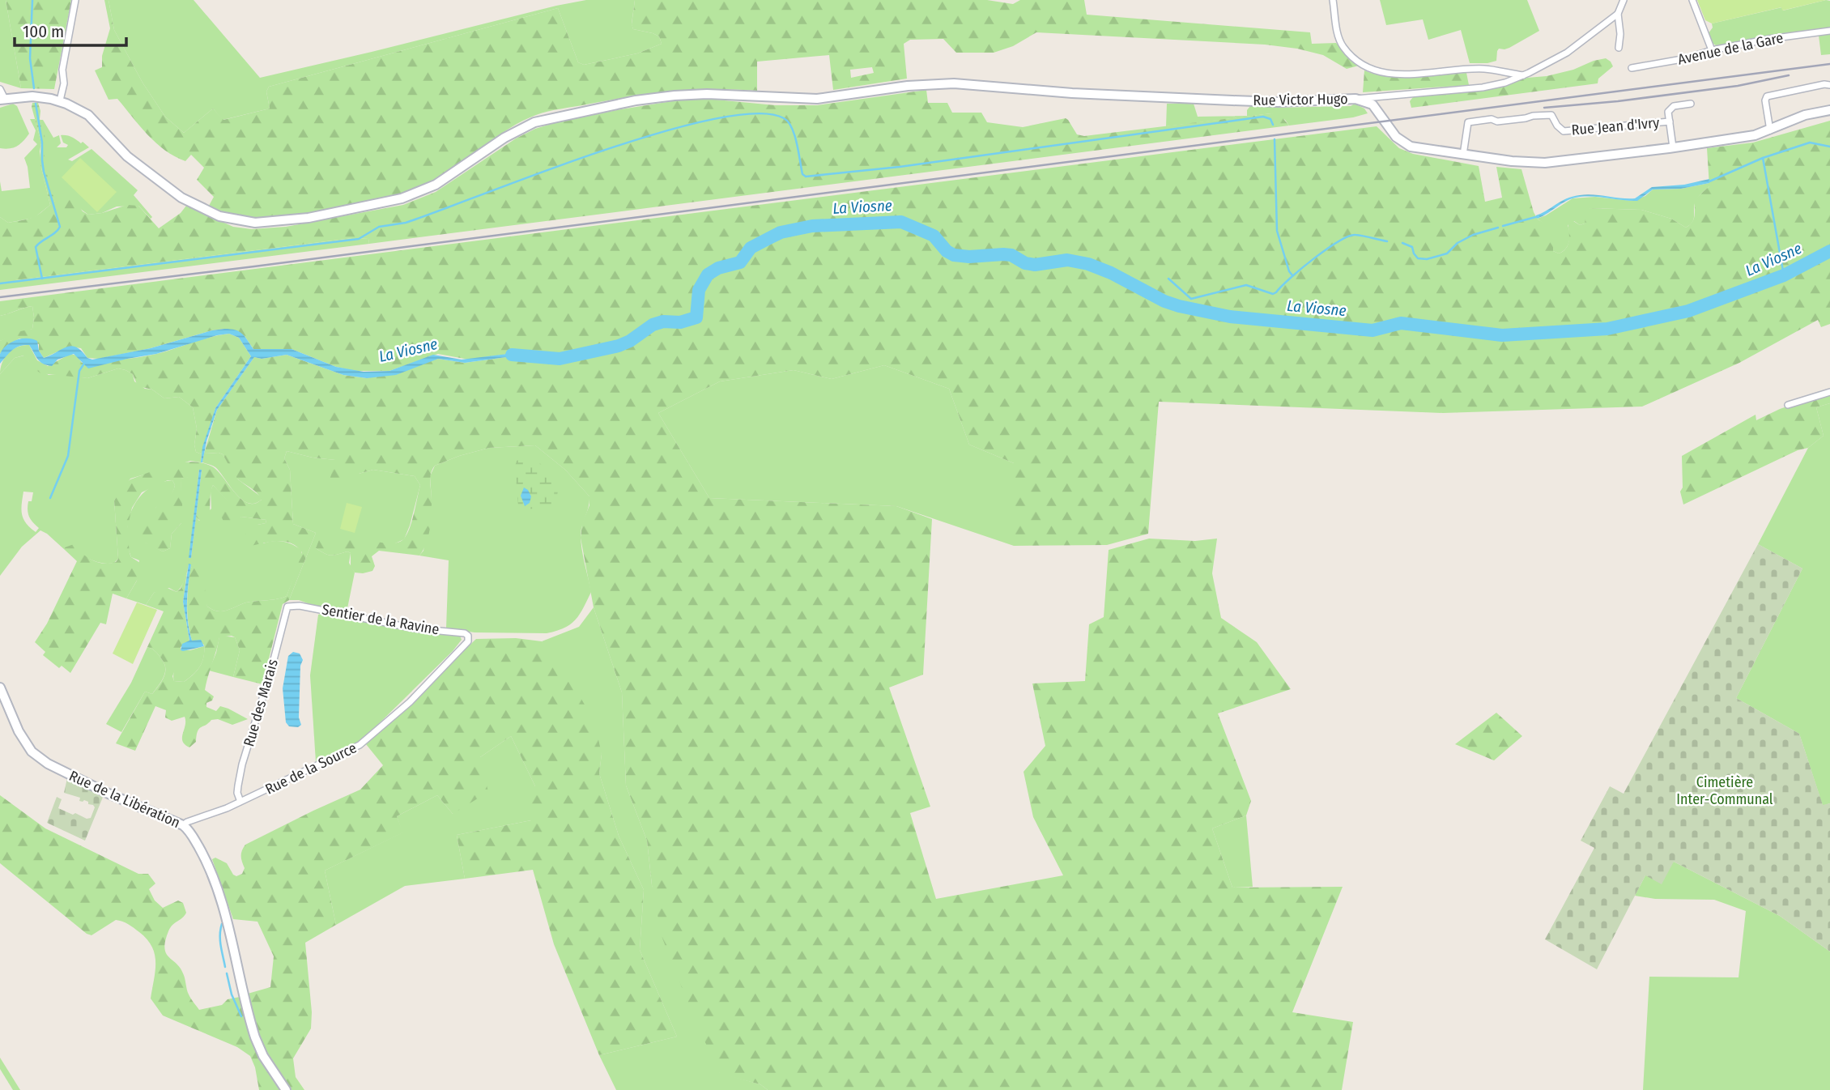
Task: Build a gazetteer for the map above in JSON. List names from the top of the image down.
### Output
{
  "streets": {
    "main road": ["Rue Victor Hugo", "Rue de la Libération"],
    "street": [
      "Avenue de la Gare",
      "Rue Jean d'Ivry",
      "Sentier de la Ravine",
      "Rue des Marais",
      "Rue de la Source"
    ]
  },
  "crossings": [
    ["Rue Victor Hugo", "Rue Jean d'Ivry"],
    ["Sentier de la Ravine", "Rue des Marais"],
    ["Sentier de la Ravine", "Rue de la Source"],
    ["Rue des Marais", "Rue de la Source"],
    ["Rue de la Source", "Rue de la Libération"]
  ],
  "water": ["La Viosne"],
  "parks": ["Cimetière Inter-Communal"],
  "scale_bar": "100 m"
}
